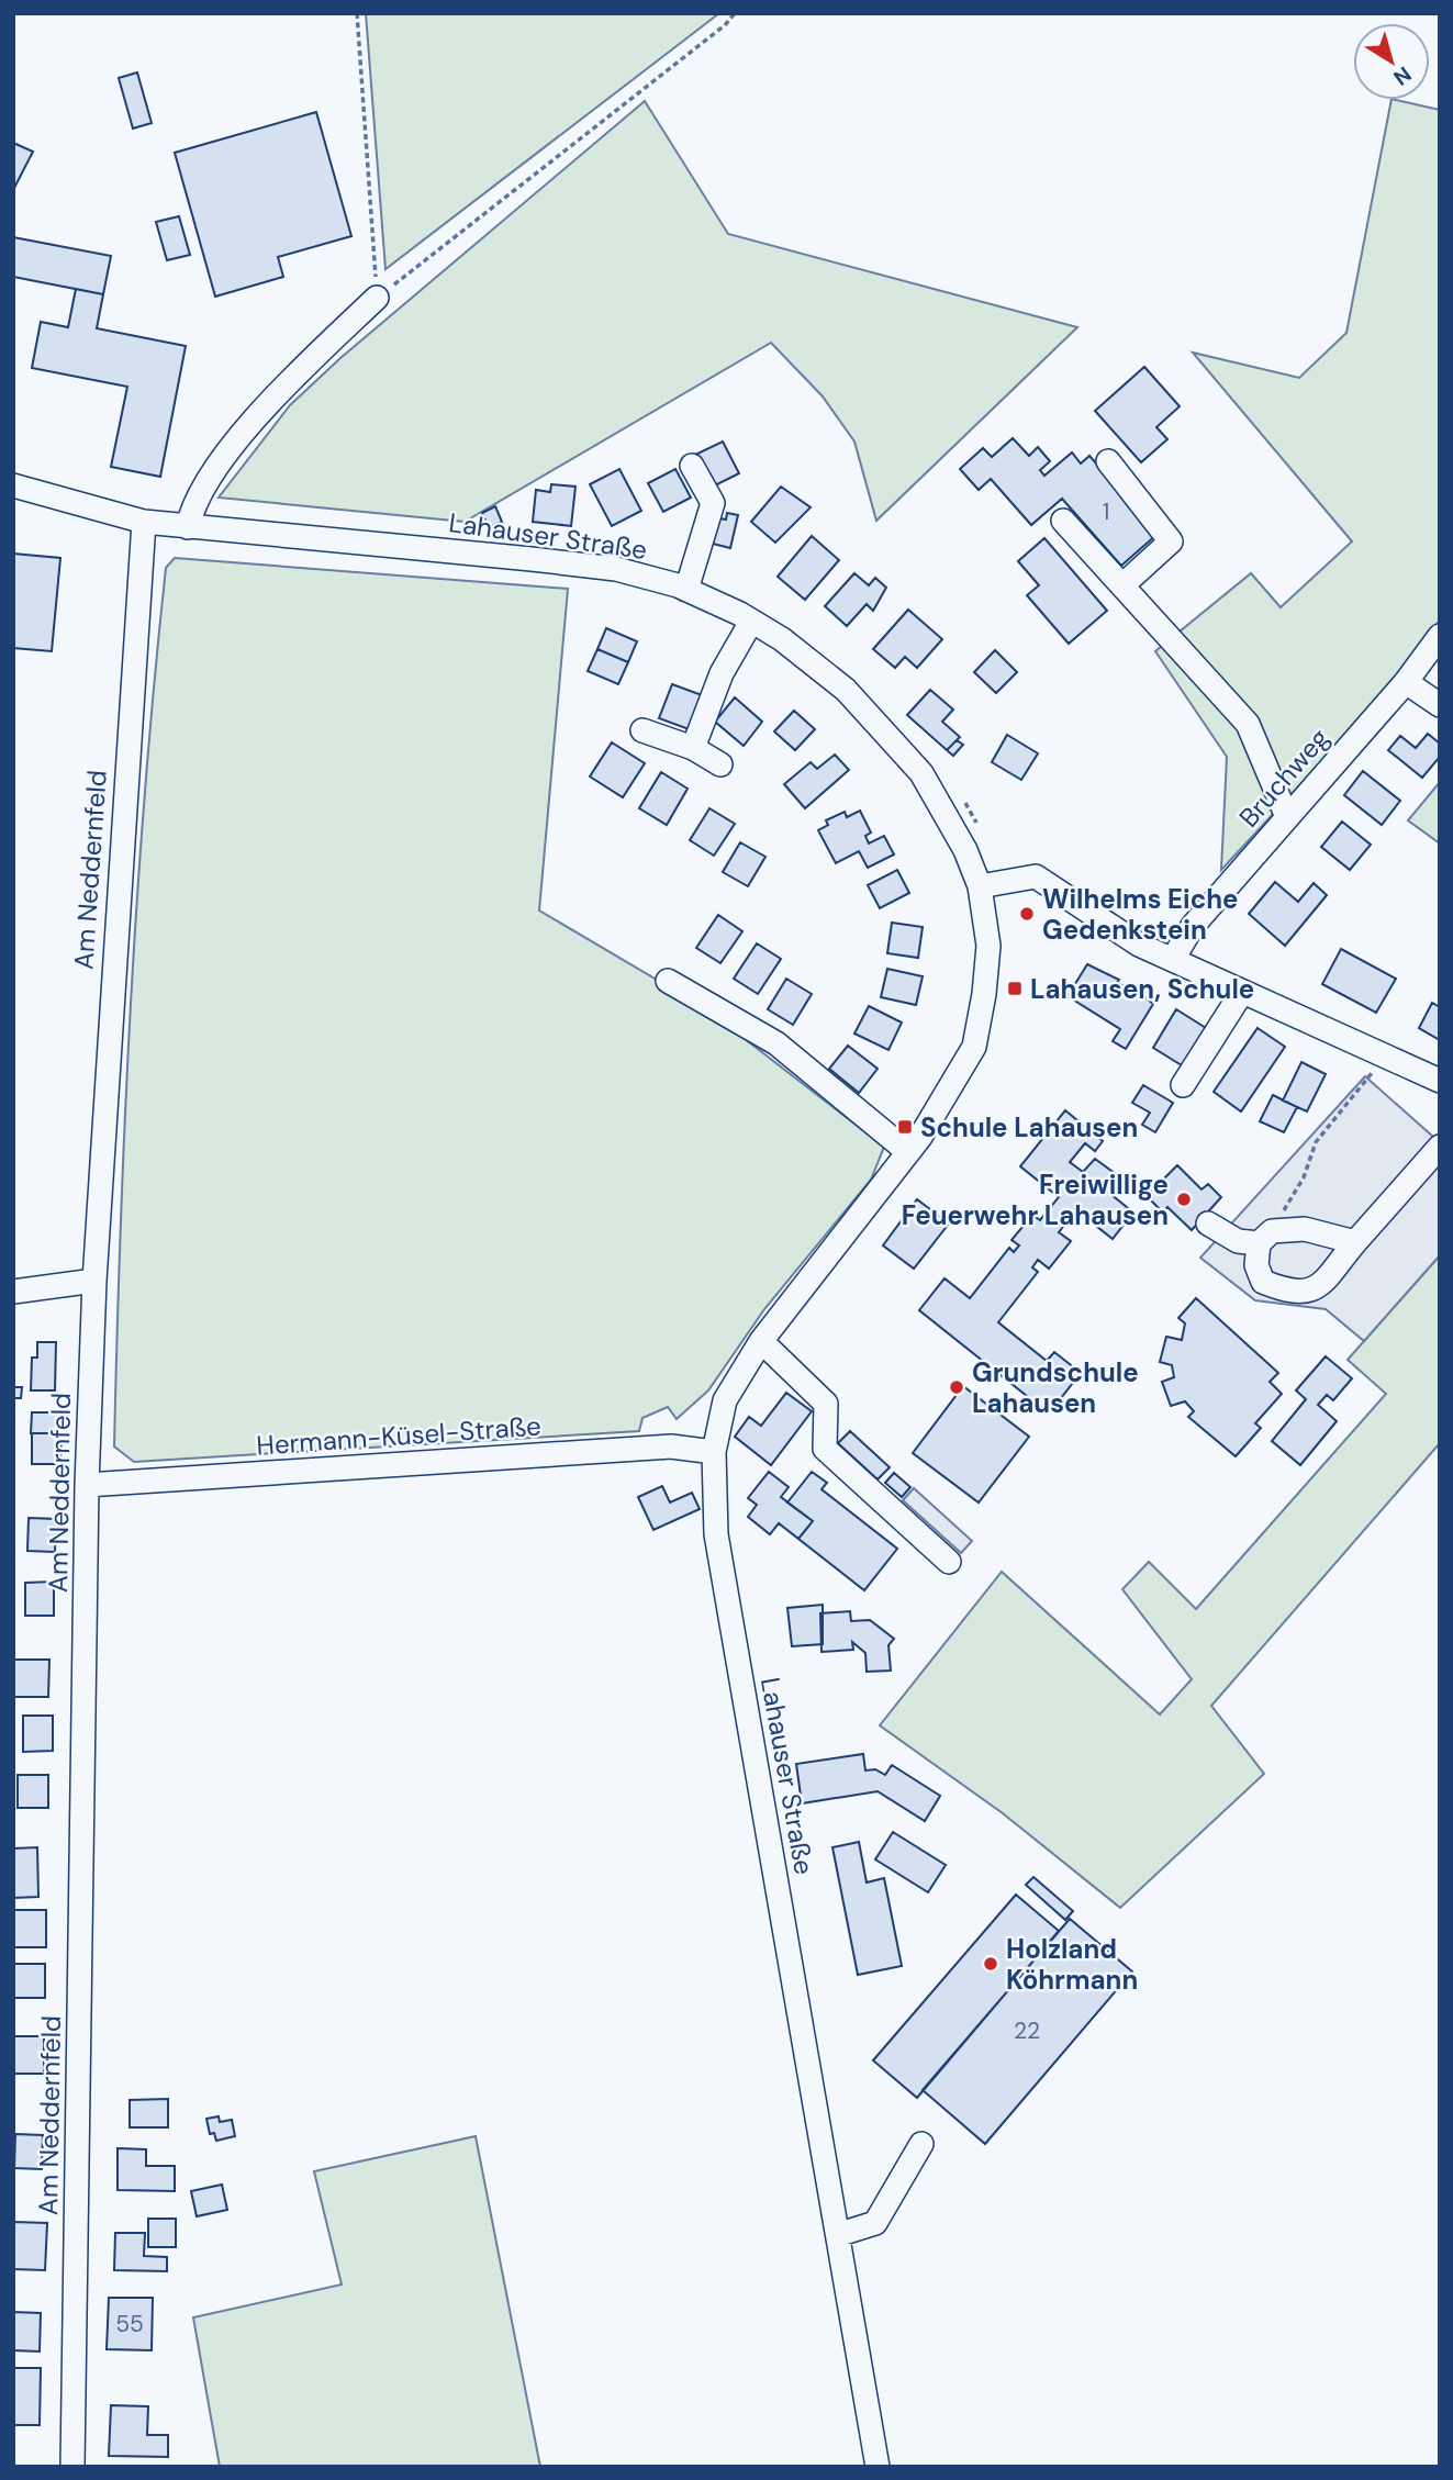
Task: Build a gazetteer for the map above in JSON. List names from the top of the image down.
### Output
{
  "streets": {
    "street": [
      "Lahauser Straße",
      "Bruchweg",
      "Am Neddernfeld",
      "Hermann-Küsel-Straße"
    ]
  },
  "crossings": [
    ["Lahauser Straße", "Am Neddernfeld"],
    ["Lahauser Straße", "Hermann-Küsel-Straße"],
    ["Am Neddernfeld", "Hermann-Küsel-Straße"]
  ],
  "places": {
    "other": [
      "Wilhelms Eiche Gedenkstein",
      "Freiwillige Feuerwehr Lahausen",
      "Grundschule Lahausen",
      "Holzland Köhrmann"
    ],
    "transit": ["Lahausen, Schule", "Schule Lahausen"]
  },
  "house_numbers": ["1", "22", "55"],
  "north": "bottom right"
}
